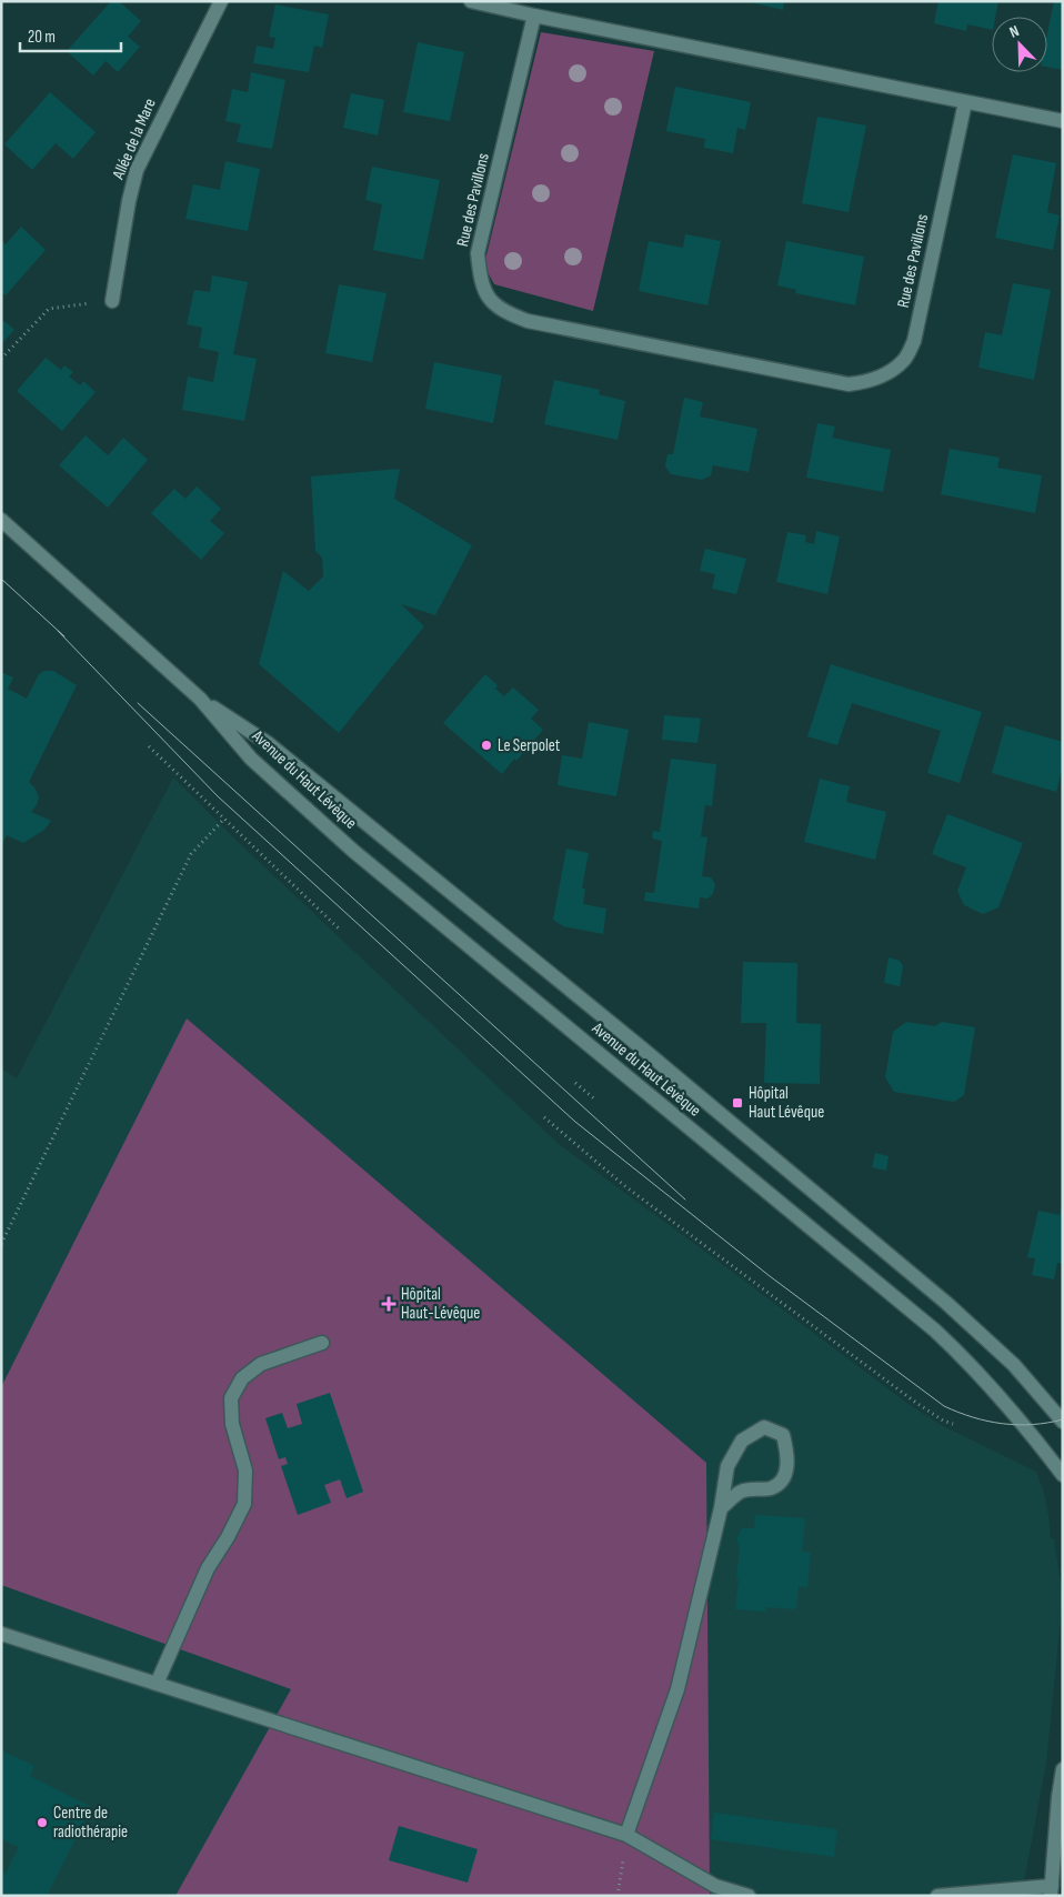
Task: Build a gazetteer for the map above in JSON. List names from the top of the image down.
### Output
{
  "streets": {
    "main road": ["Allée de la Mare", "Rue des Pavillons", "Avenue du Haut Lévèque"]
  },
  "places": {
    "other": ["Le Serpolet", "Centre de radiothérapie"],
    "transit": ["Hôpital Haut Lévêque"],
    "health": ["Hôpital Haut-Lévêque"]
  },
  "scale_bar": "20 m",
  "north": "top left"
}
